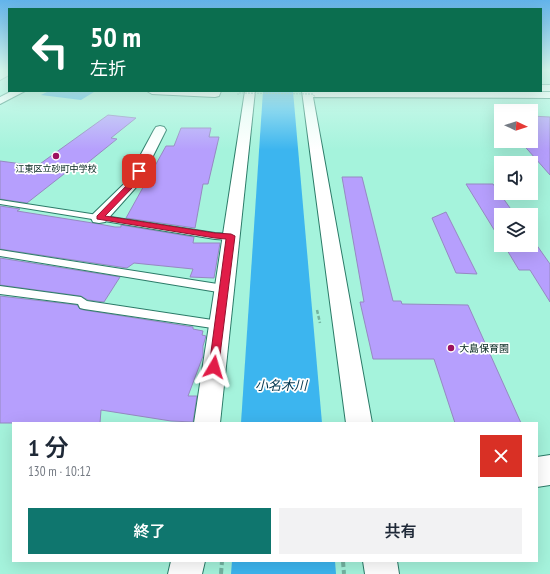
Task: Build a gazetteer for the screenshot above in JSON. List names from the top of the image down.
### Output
{
  "water": ["小名木川"],
  "places": ["江東区立砂町中学校", "大島保育園"],
  "north": "right",
  "page": {
    "turn": ["50 m", "左折"],
    "heading": ["1 分", "130 m · 10:12"],
    "buttons": ["終了", "共有"]
  }
}
